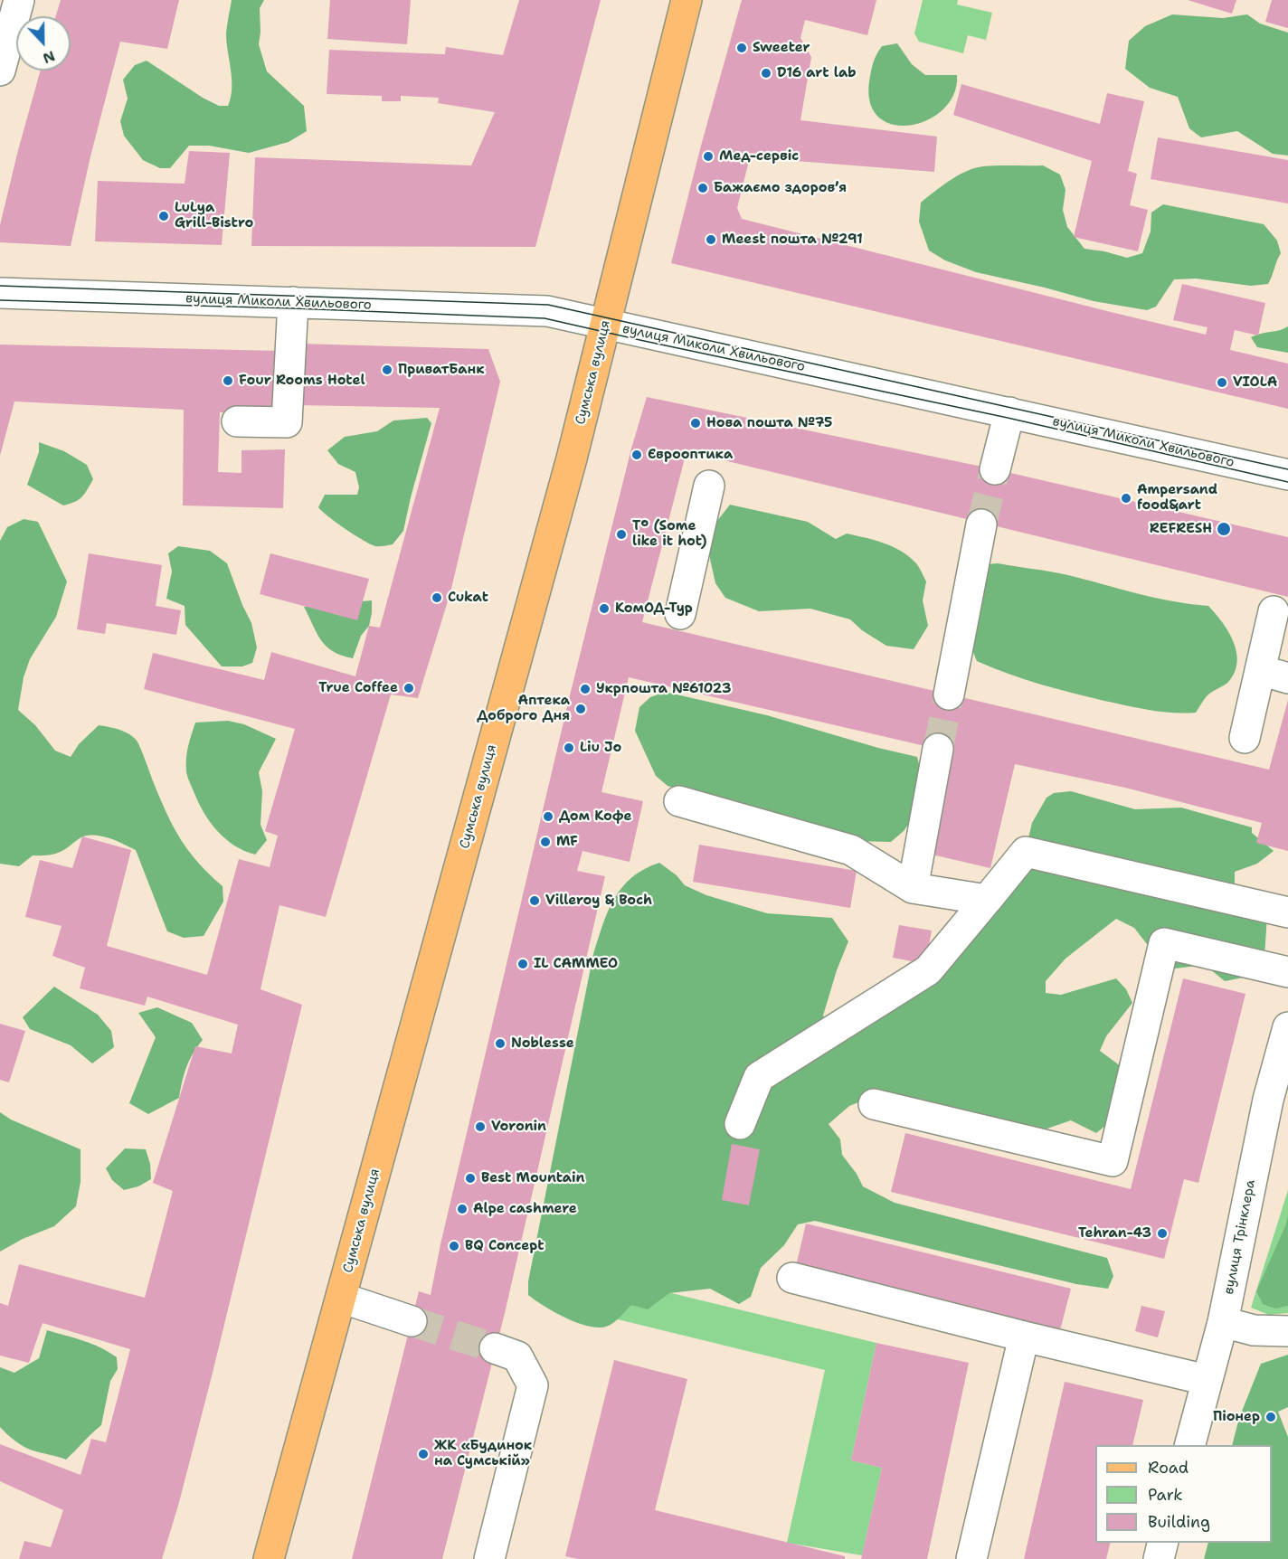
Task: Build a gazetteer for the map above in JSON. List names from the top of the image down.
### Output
{
  "streets": {
    "main road": ["Сумська вулиця"],
    "street": ["вулиця Миколи Хвильового", "вулиця Трінклера"]
  },
  "crossings": [
    ["вулиця Миколи Хвильового", "Сумська вулиця"]
  ],
  "places": [
    "Sweeter",
    "D16 art lab",
    "Мед-сервіс",
    "Бажаємо здоровʼя",
    "LuLya Grill-Bistro",
    "Meest пошта №291",
    "ПриватБанк",
    "Four Rooms Hotel",
    "VIOLA",
    "Нова пошта №75",
    "Єврооптика",
    "Ampersand food&art",
    "REFRESH",
    "T° (Some like it hot)",
    "Cukat",
    "КомОД-Тур",
    "True Coffee",
    "Укрпошта №61023",
    "Аптека Доброго Дня",
    "Liu Jo",
    "Дом Кофе",
    "MF",
    "Villeroy & Boch",
    "IL CAMMEO",
    "Noblesse",
    "Voronin",
    "Best Mountain",
    "Alpe cashmere",
    "Tehran-43",
    "BQ Concept",
    "Піонер",
    "ЖК «Будинок на Сумській»"
  ],
  "legend": ["Road", "Park", "Building"],
  "north": "bottom"
}
